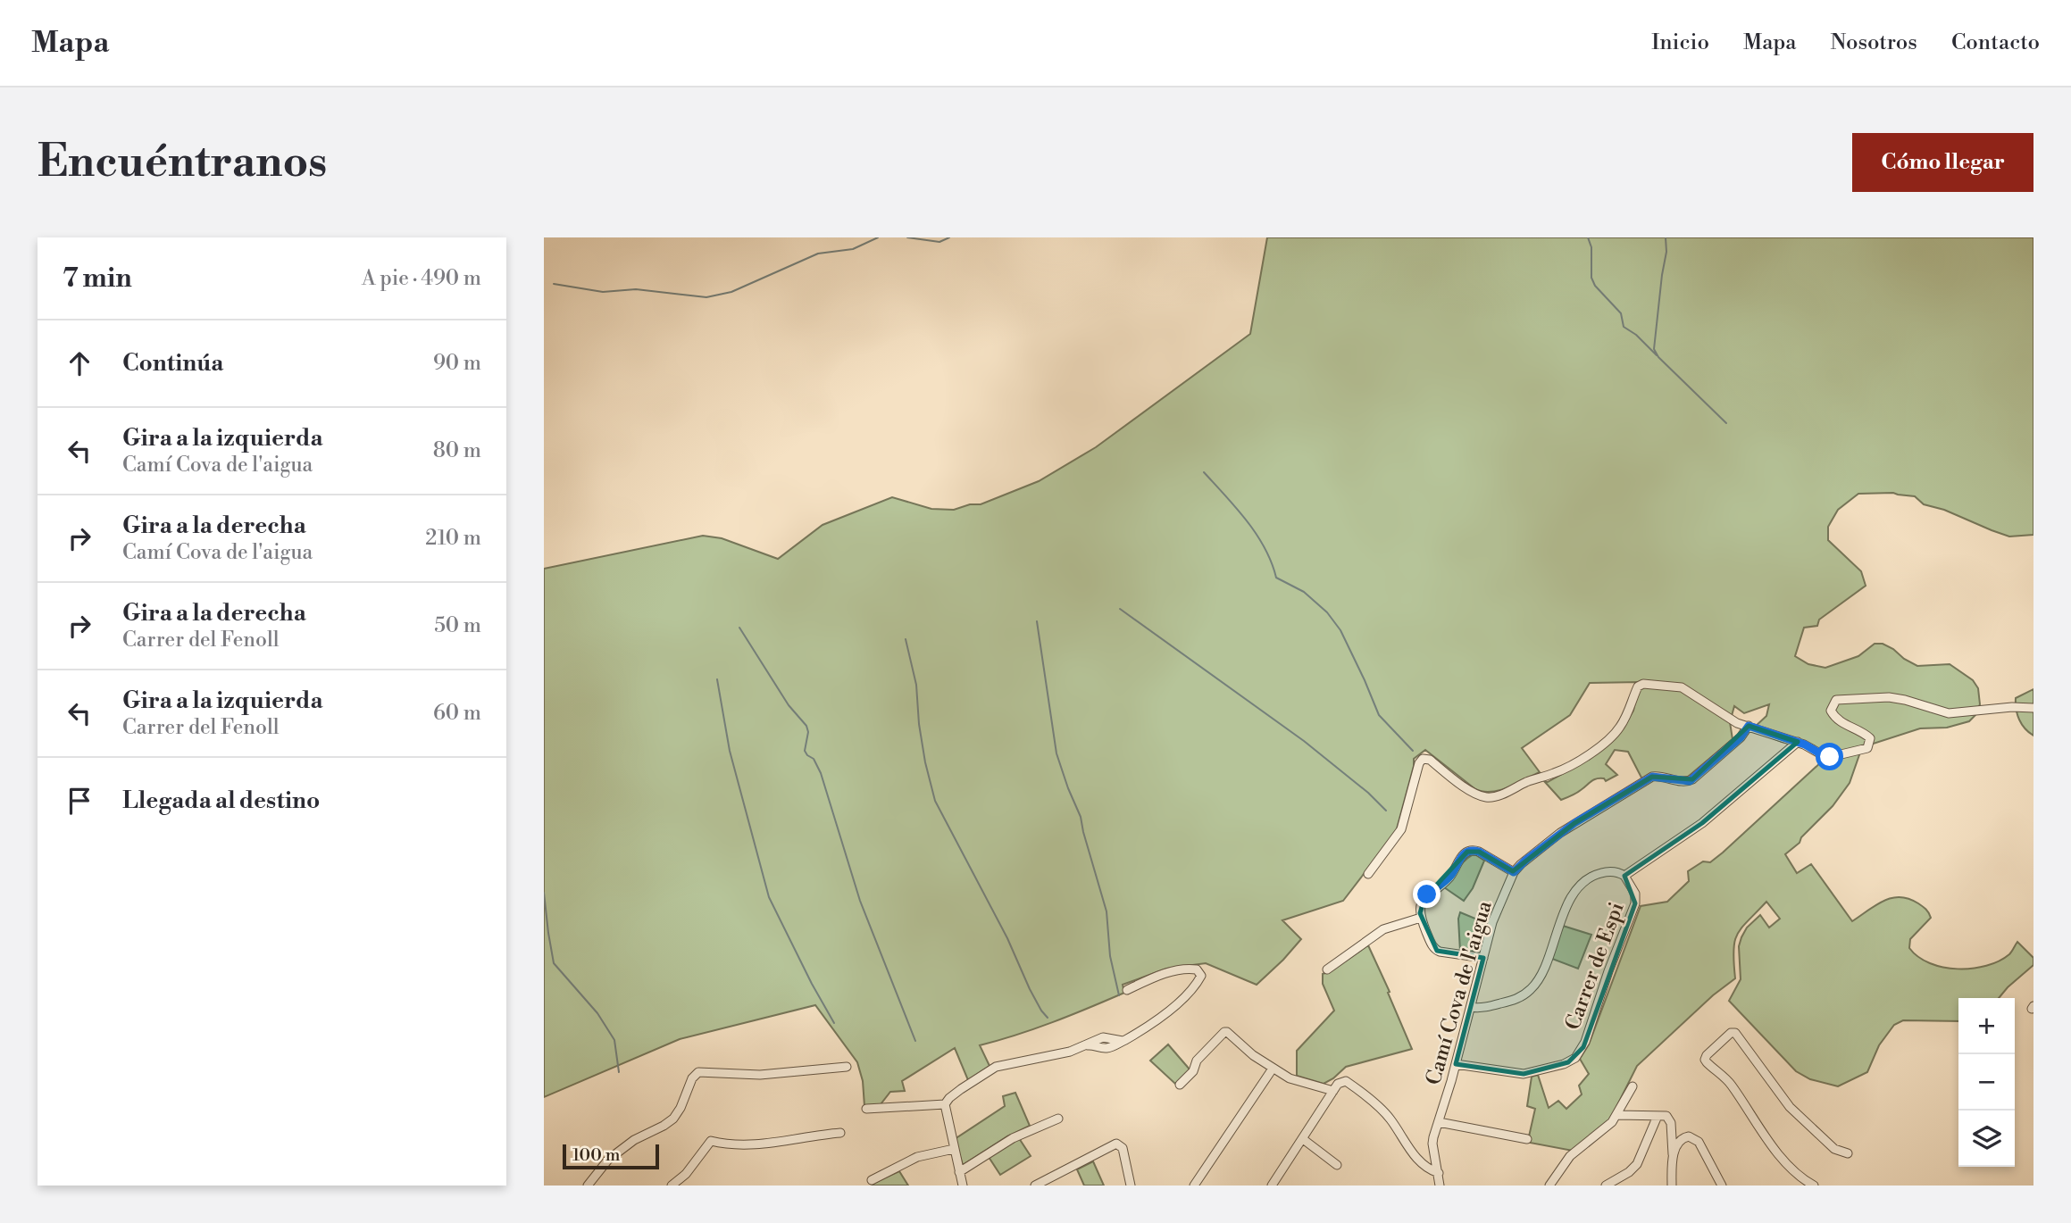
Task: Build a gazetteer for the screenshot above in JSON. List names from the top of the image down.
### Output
{
  "streets": {
    "street": ["Carrer de Espi", "Camí Cova de l'aigua"]
  },
  "crossings": [
    ["Carrer de Espi", "Camí Cova de l'aigua"]
  ],
  "scale_bar": "100 m",
  "page": {
    "header": "Mapa",
    "nav": [
      "Inicio",
      "Mapa",
      "Nosotros",
      "Contacto"
    ],
    "buttons": "Cómo llegar",
    "title": "Encuéntranos",
    "heading": ["7 min", "A pie · 490 m"],
    "list": [
      ["Continúa", "90 m"],
      ["Gira a la izquierda", "Camí Cova de l'aigua", "80 m"],
      ["Gira a la derecha", "Camí Cova de l'aigua", "210 m"],
      ["Gira a la derecha", "Carrer del Fenoll", "50 m"],
      ["Gira a la izquierda", "Carrer del Fenoll", "60 m"],
      "Llegada al destino"
    ],
    "map_buttons": ["+", "−"],
    "scale": "100 m"
  }
}
